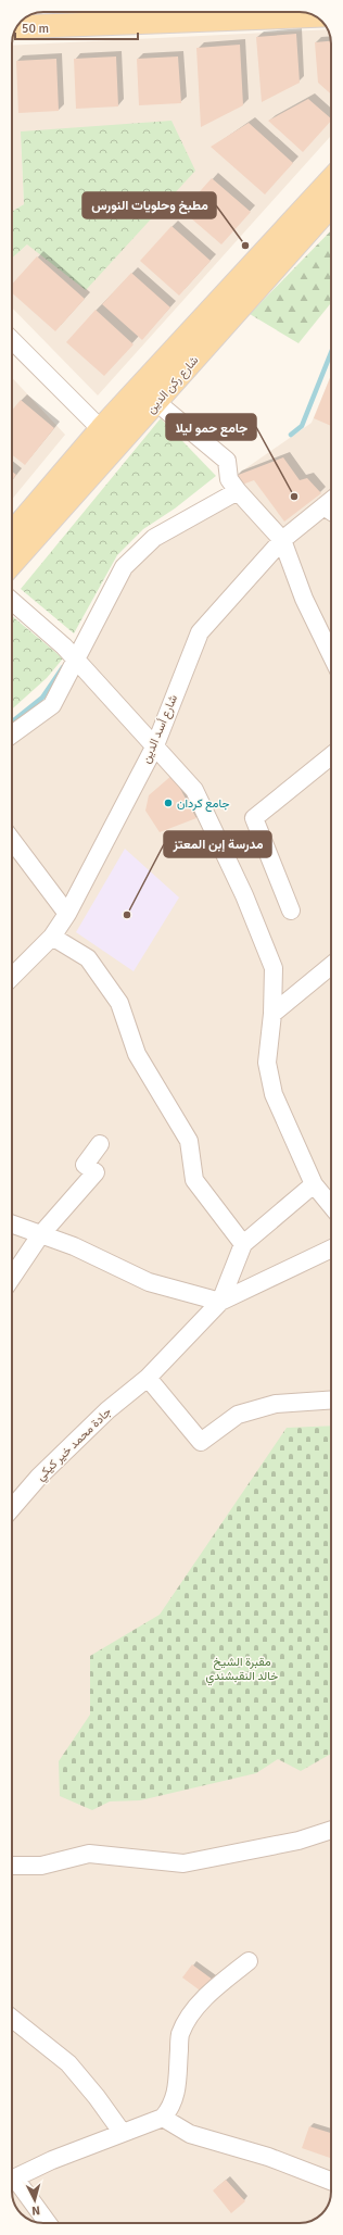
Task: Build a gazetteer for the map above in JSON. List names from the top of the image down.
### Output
{
  "streets": {
    "main road": ["شارع ركن الدين"],
    "street": ["شارع أسد الدين", "جادة محمد خير كيكي"]
  },
  "parks": ["مقبرة الشيخ خالد النقبشندي"],
  "places": [
    "مطبخ وحلويات النورس",
    "جامع حمو ليلا",
    "جامع كردان",
    "مدرسة إبن المعتز"
  ],
  "scale_bar": "50 m",
  "north": "bottom"
}
